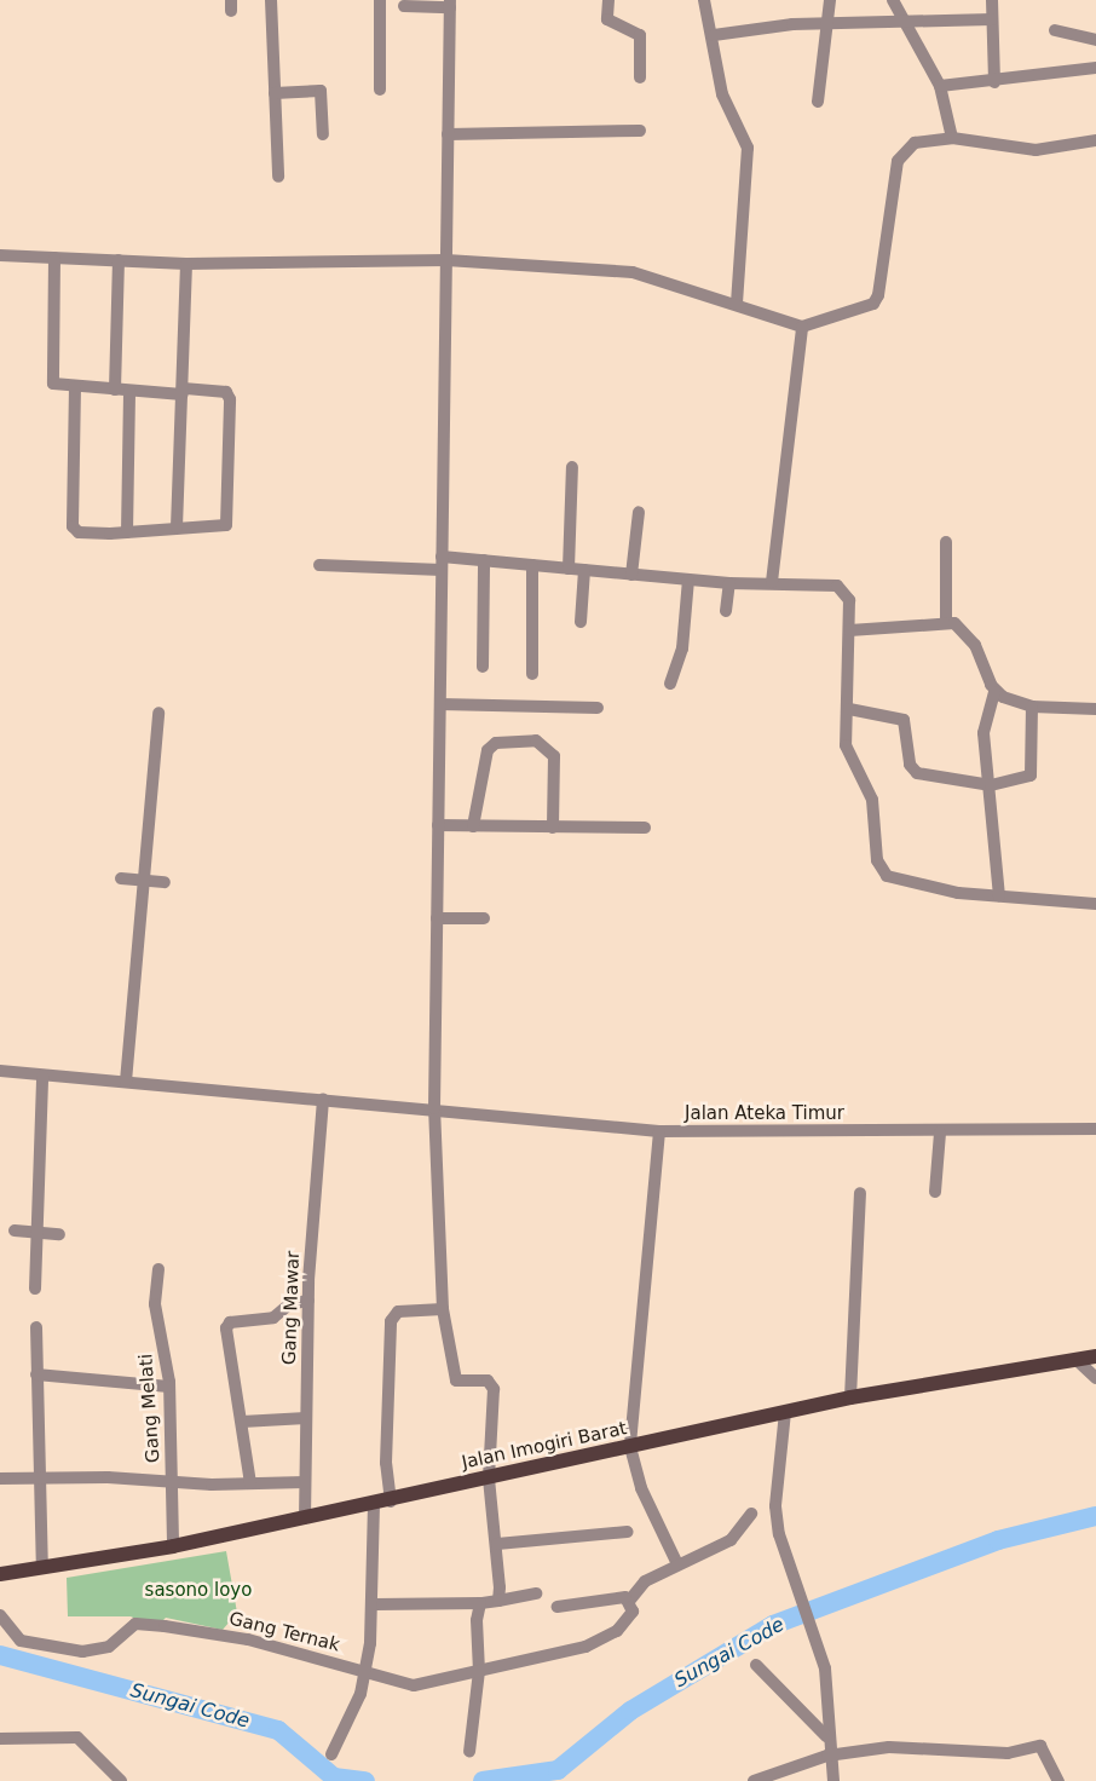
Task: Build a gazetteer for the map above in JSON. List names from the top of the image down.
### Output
{
  "streets": {
    "main road": ["Jalan Imogiri Barat"],
    "street": [
      "Jalan Ateka Timur",
      "Gang Mawar",
      "Gang Melati",
      "Gang Ternak"
    ]
  },
  "crossings": [
    ["Jalan Ateka Timur", "Gang Mawar"],
    ["Gang Mawar", "Jalan Imogiri Barat"],
    ["Gang Melati", "Jalan Imogiri Barat"]
  ],
  "water": ["Sungai Code"],
  "parks": ["sasono loyo"]
}
